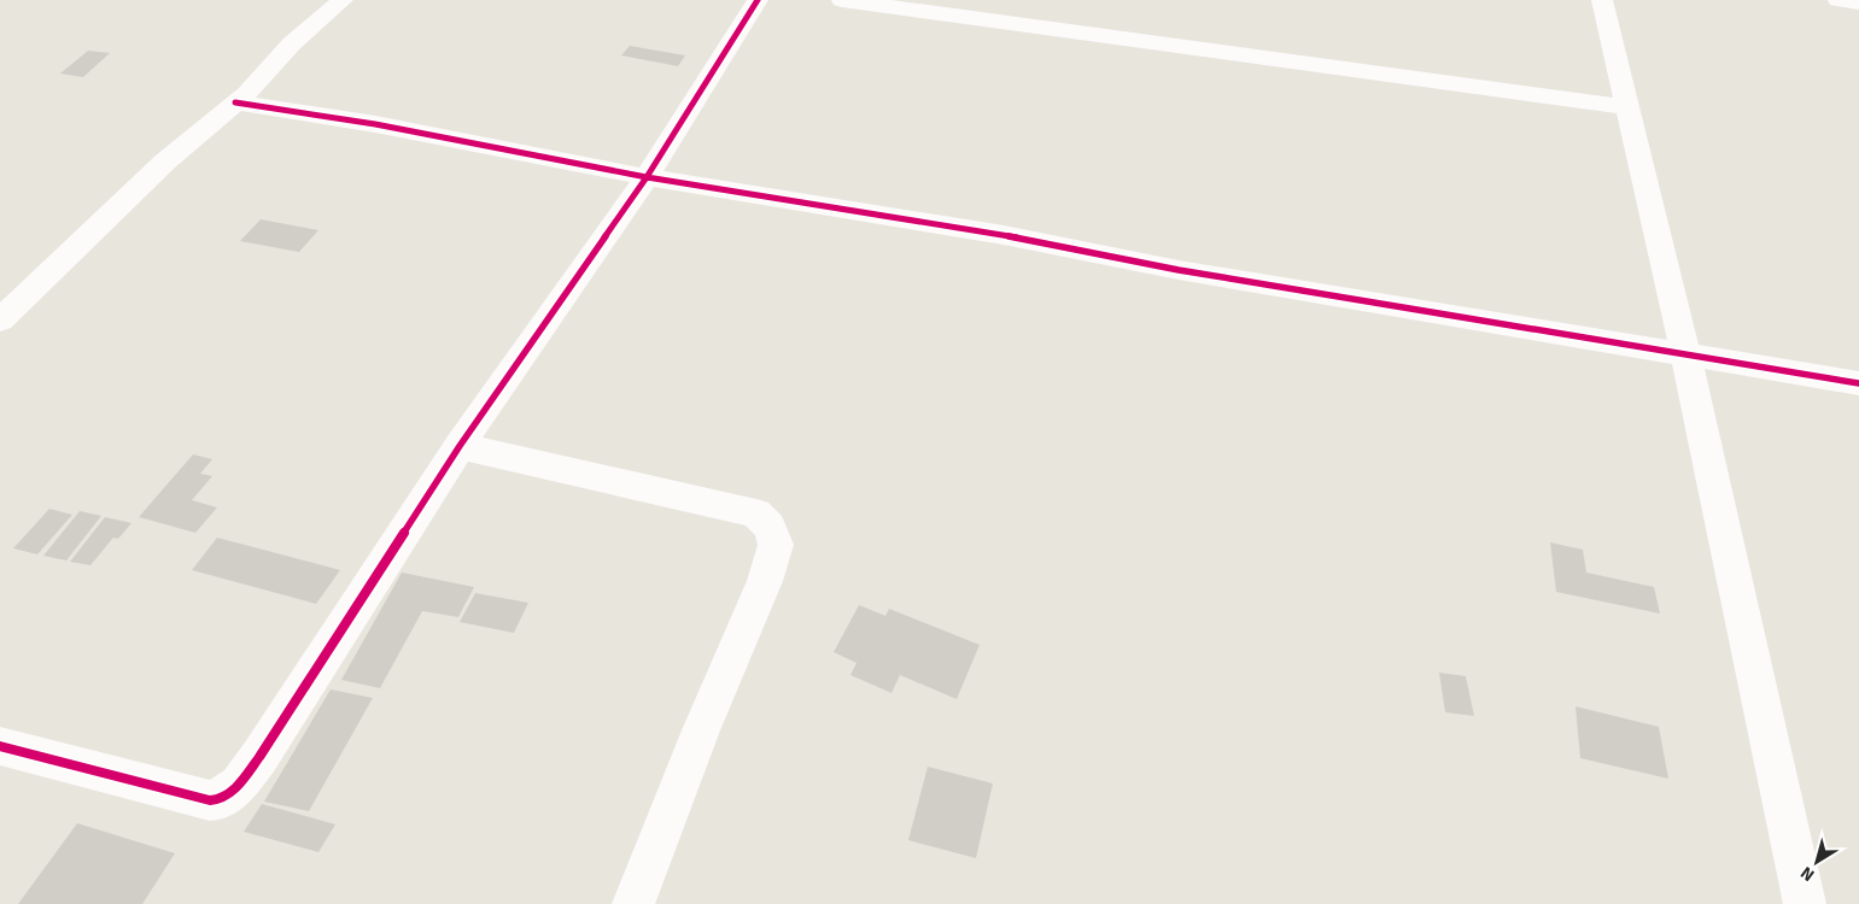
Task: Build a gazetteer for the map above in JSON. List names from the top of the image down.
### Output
{
  "north": "bottom left"
}
